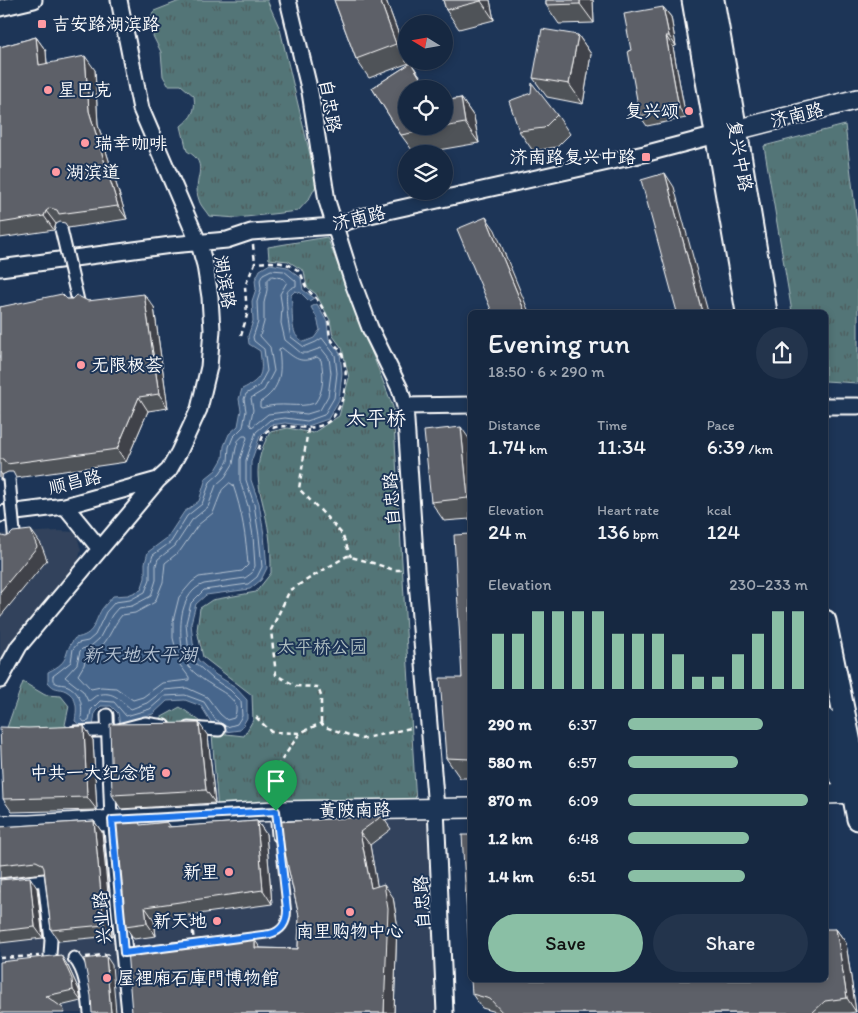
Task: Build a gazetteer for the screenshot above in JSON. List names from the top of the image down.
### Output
{
  "streets": {
    "main road": ["复兴中路"],
    "street": [
      "自忠路",
      "济南路",
      "湖滨路",
      "顺昌路",
      "黄陂南路",
      "兴业路"
    ]
  },
  "crossings": [
    ["自忠路", "济南路"],
    ["自忠路", "黄陂南路"],
    ["济南路", "复兴中路"],
    ["济南路", "湖滨路"],
    ["湖滨路", "顺昌路"],
    ["黄陂南路", "兴业路"]
  ],
  "districts": ["太平桥"],
  "water": ["新天地太平湖"],
  "parks": ["太平桥公园"],
  "places": {
    "transit": ["吉安路湖滨路", "济南路复兴中路"],
    "other": [
      "星巴克",
      "复兴颂",
      "瑞幸咖啡",
      "湖滨道",
      "无限极荟",
      "中共一大纪念馆",
      "新里",
      "南里购物中心",
      "新天地",
      "屋裡廂石庫門博物館"
    ]
  },
  "north": "left",
  "page": {
    "heading": ["Evening run", "18:50 · 6 × 290 m"],
    "stats": [
      ["Distance", "1.74 km"],
      ["Time", "11:34"],
      ["Pace", "6:39 /km"],
      ["Elevation", "24 m"],
      ["Heart rate", "136 bpm"],
      ["kcal", "124"]
    ],
    "chart": ["Elevation", "230–233 m"],
    "list": [
      {
        "name": "290 m",
        "note": "6:37"
      },
      {
        "name": "580 m",
        "note": "6:57"
      },
      {
        "name": "870 m",
        "note": "6:09"
      },
      {
        "name": "1.2 km",
        "note": "6:48"
      },
      {
        "name": "1.4 km",
        "note": "6:51"
      }
    ],
    "buttons": ["Save", "Share"]
  }
}
